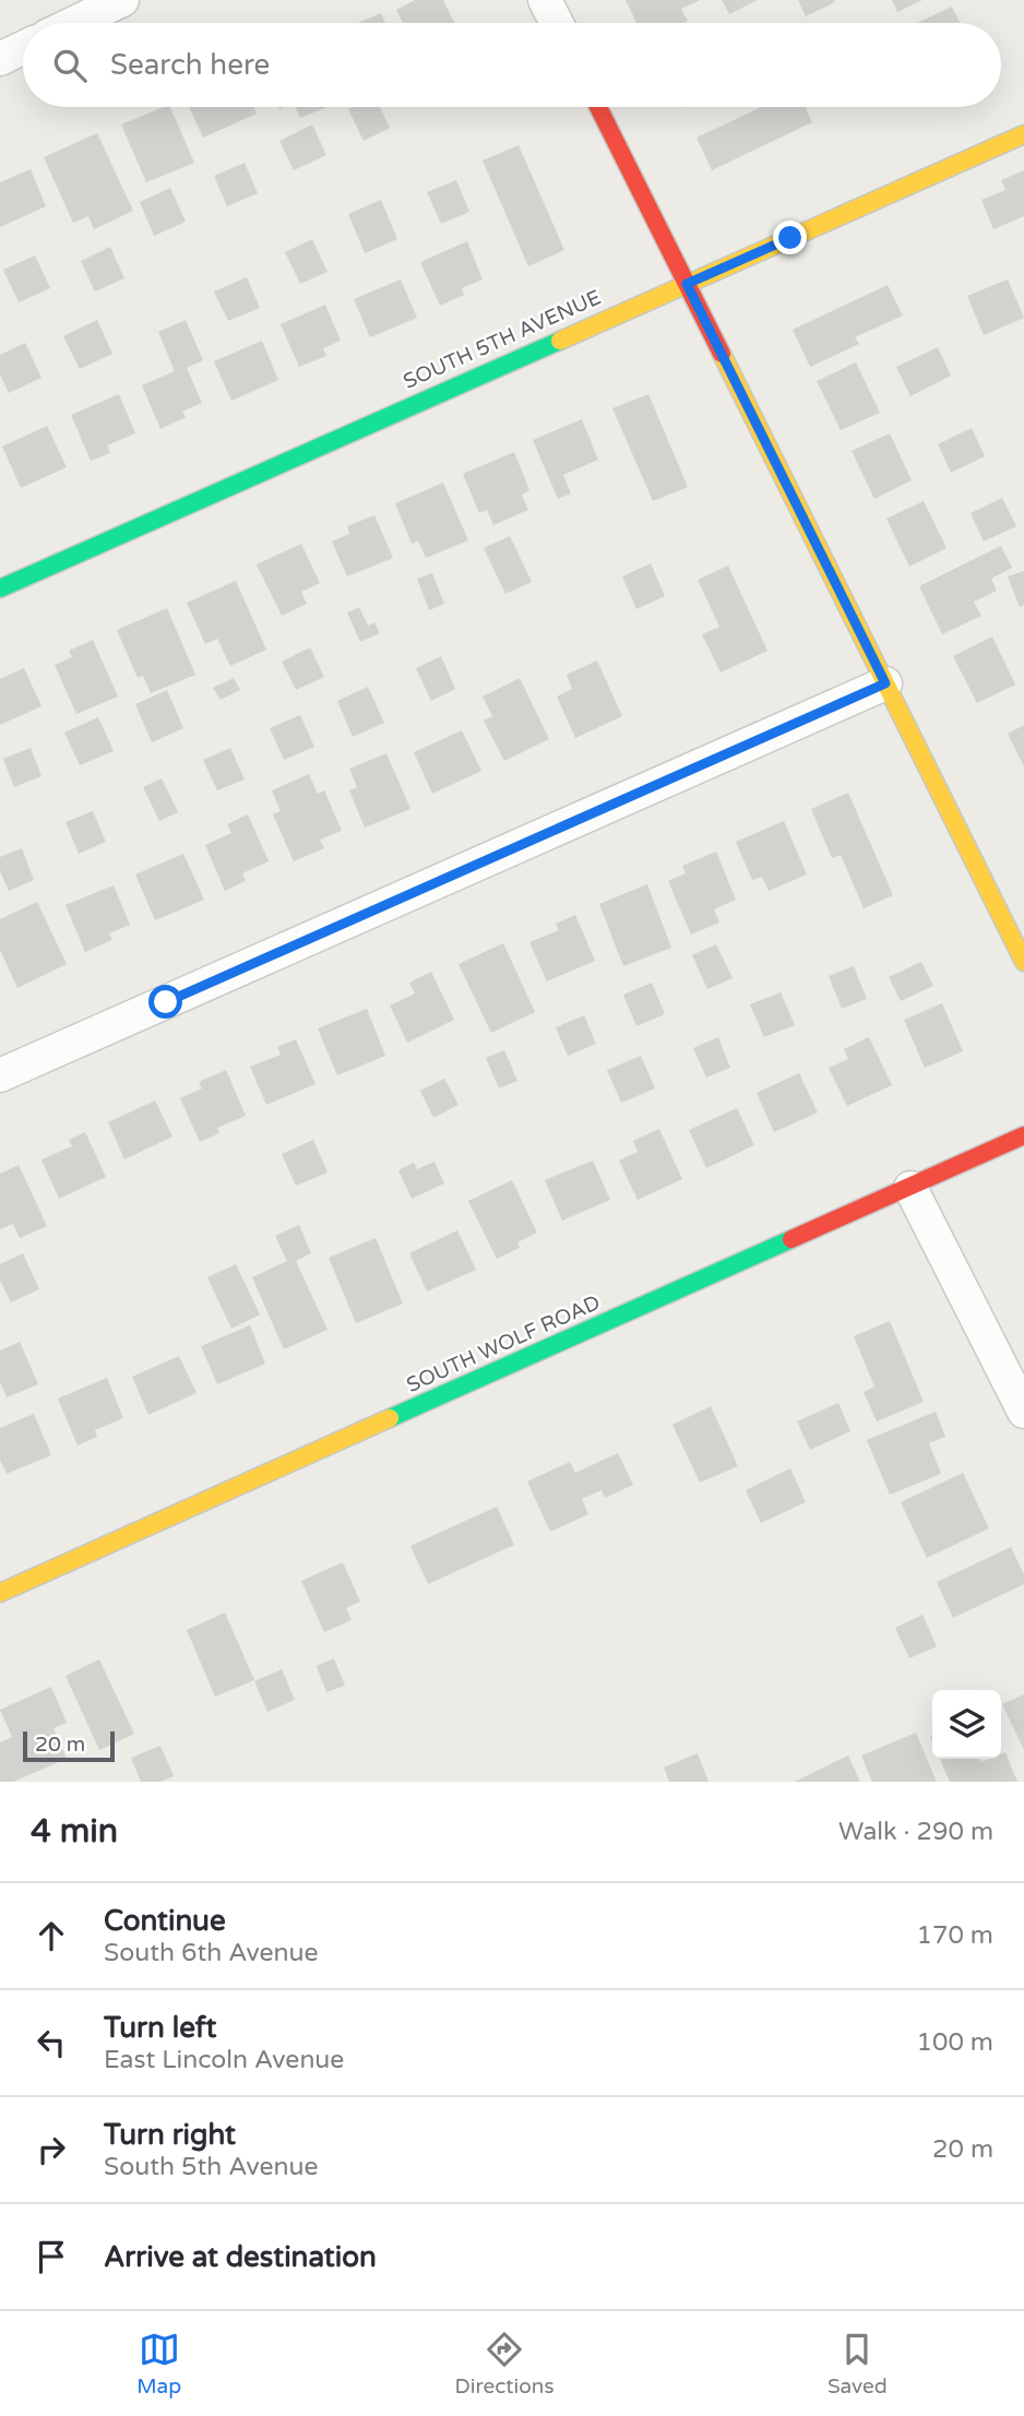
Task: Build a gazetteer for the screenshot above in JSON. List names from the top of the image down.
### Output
{
  "streets": {
    "street": ["SOUTH 5TH AVENUE", "SOUTH WOLF ROAD"]
  },
  "scale_bar": "20 m",
  "page": {
    "search": "Search here",
    "scale": "20 m",
    "heading": ["4 min", "Walk · 290 m"],
    "list": [
      ["Continue", "South 6th Avenue", "170 m"],
      ["Turn left", "East Lincoln Avenue", "100 m"],
      ["Turn right", "South 5th Avenue", "20 m"],
      "Arrive at destination"
    ],
    "nav": ["Map", "Directions", "Saved"]
  }
}
